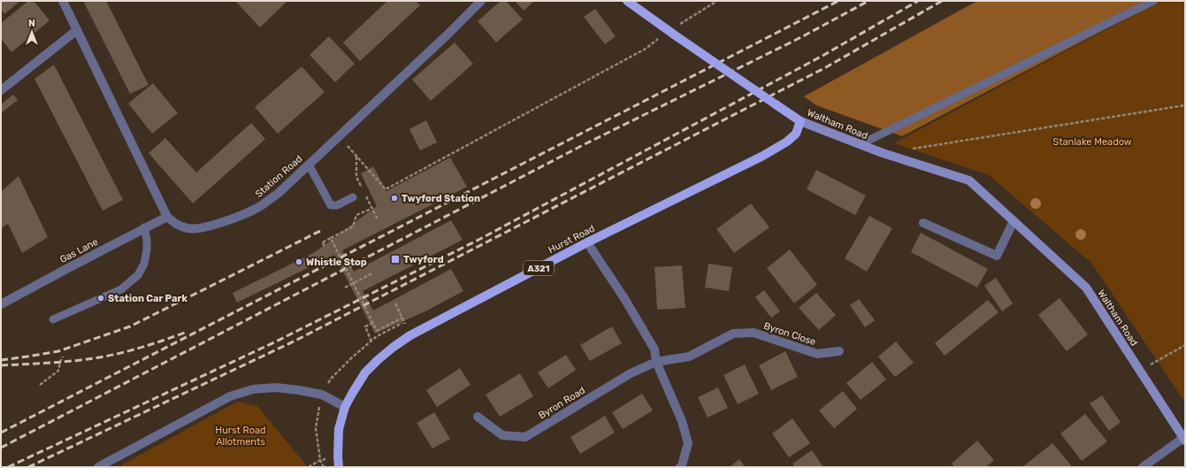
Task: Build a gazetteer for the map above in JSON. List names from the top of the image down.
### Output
{
  "streets": {
    "main road": ["Waltham Road", "Hurst Road", "A321"],
    "street": [
      "Station Road",
      "Gas Lane",
      "Byron Close",
      "Byron Road"
    ]
  },
  "crossings": [
    ["Waltham Road", "Hurst Road"],
    ["Station Road", "Gas Lane"],
    ["Byron Close", "Byron Road"]
  ],
  "parks": ["Stanlake Meadow", "Hurst Road Allotments"],
  "places": {
    "other": ["Twyford Station", "Whistle Stop", "Station Car Park"],
    "transit": ["Twyford"]
  },
  "north": "top"
}
